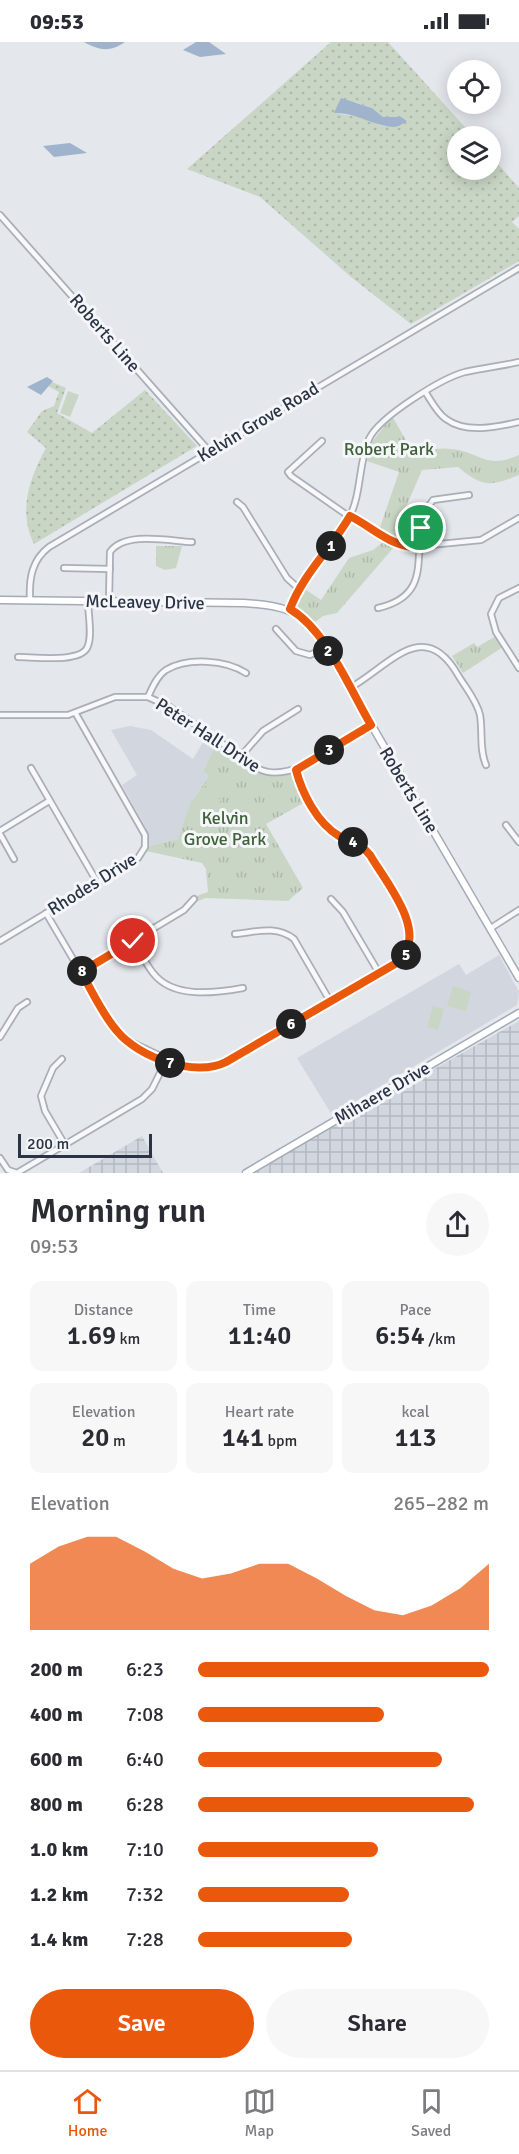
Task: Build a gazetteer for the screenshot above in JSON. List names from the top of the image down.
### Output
{
  "streets": {
    "main road": ["Roberts Line", "McLeavey Drive", "Mihaere Drive"],
    "street": ["Kelvin Grove Road", "Peter Hall Drive", "Rhodes Drive"]
  },
  "crossings": [
    ["Roberts Line", "Kelvin Grove Road"],
    ["Roberts Line", "McLeavey Drive"],
    ["Roberts Line", "Peter Hall Drive"],
    ["Kelvin Grove Road", "McLeavey Drive"],
    ["Peter Hall Drive", "Rhodes Drive"]
  ],
  "parks": ["Robert Park", "Kelvin Grove Park"],
  "scale_bar": "200 m",
  "page": {
    "status": "09:53",
    "pins": [
      "1",
      "2",
      "3",
      "4",
      "5",
      "8",
      "6",
      "7"
    ],
    "scale": "200 m",
    "heading": ["Morning run", "09:53"],
    "stats": [
      ["Distance", "1.69 km"],
      ["Time", "11:40"],
      ["Pace", "6:54 /km"],
      ["Elevation", "20 m"],
      ["Heart rate", "141 bpm"],
      ["kcal", "113"]
    ],
    "chart": ["Elevation", "265–282 m"],
    "list": [
      {
        "name": "200 m",
        "note": "6:23"
      },
      {
        "name": "400 m",
        "note": "7:08"
      },
      {
        "name": "600 m",
        "note": "6:40"
      },
      {
        "name": "800 m",
        "note": "6:28"
      },
      {
        "name": "1.0 km",
        "note": "7:10"
      },
      {
        "name": "1.2 km",
        "note": "7:32"
      },
      {
        "name": "1.4 km",
        "note": "7:28"
      }
    ],
    "buttons": ["Save", "Share"],
    "tabs": ["Home", "Map", "Saved"]
  }
}
